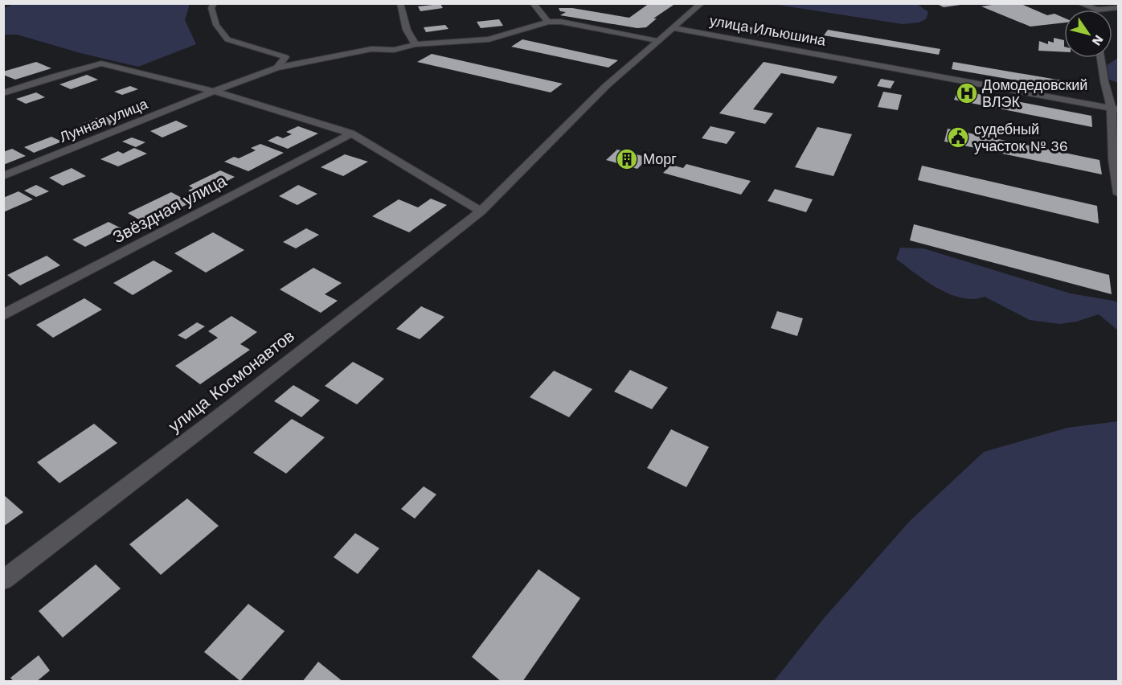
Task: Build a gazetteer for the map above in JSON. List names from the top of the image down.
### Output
{
  "streets": {
    "street": [
      "улица Ильюшина",
      "Лунная улица",
      "Звёздная улица",
      "улица Космонавтов"
    ]
  },
  "places": {
    "hospital": ["Домодедовский ВЛЭК"],
    "public building": ["судебный участок № 36"],
    "building": ["Морг"]
  },
  "north": "bottom right"
}
